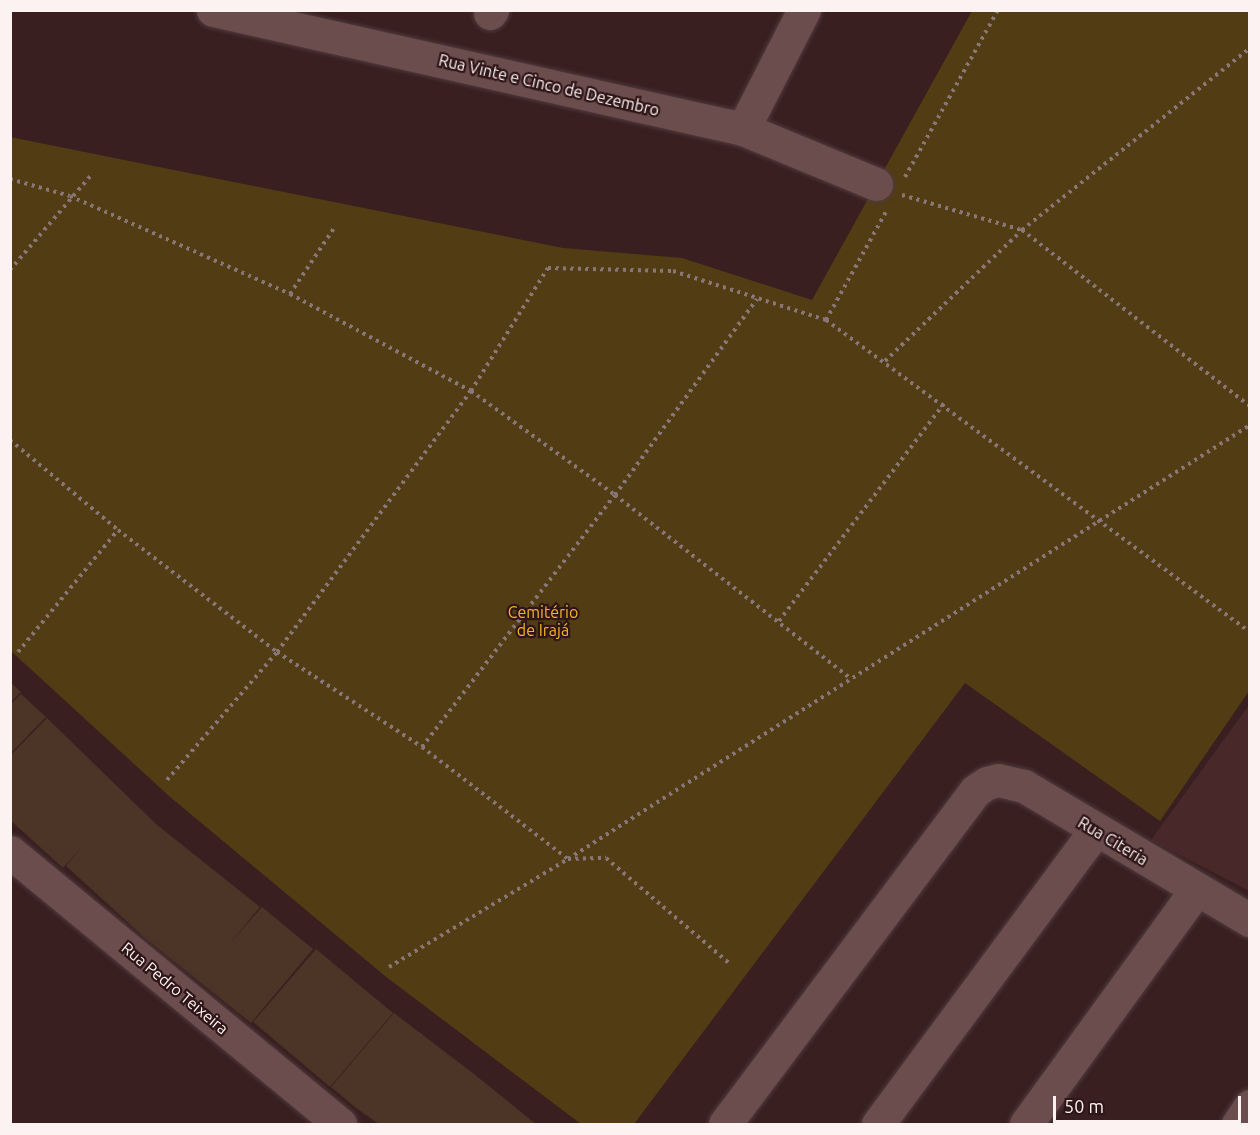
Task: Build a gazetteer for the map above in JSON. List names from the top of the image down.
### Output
{
  "streets": {
    "street": ["Rua Vinte e Cinco de Dezembro", "Rua Citeria", "Rua Pedro Teixeira"]
  },
  "parks": ["Cemitério de Irajá"],
  "scale_bar": "50 m"
}
